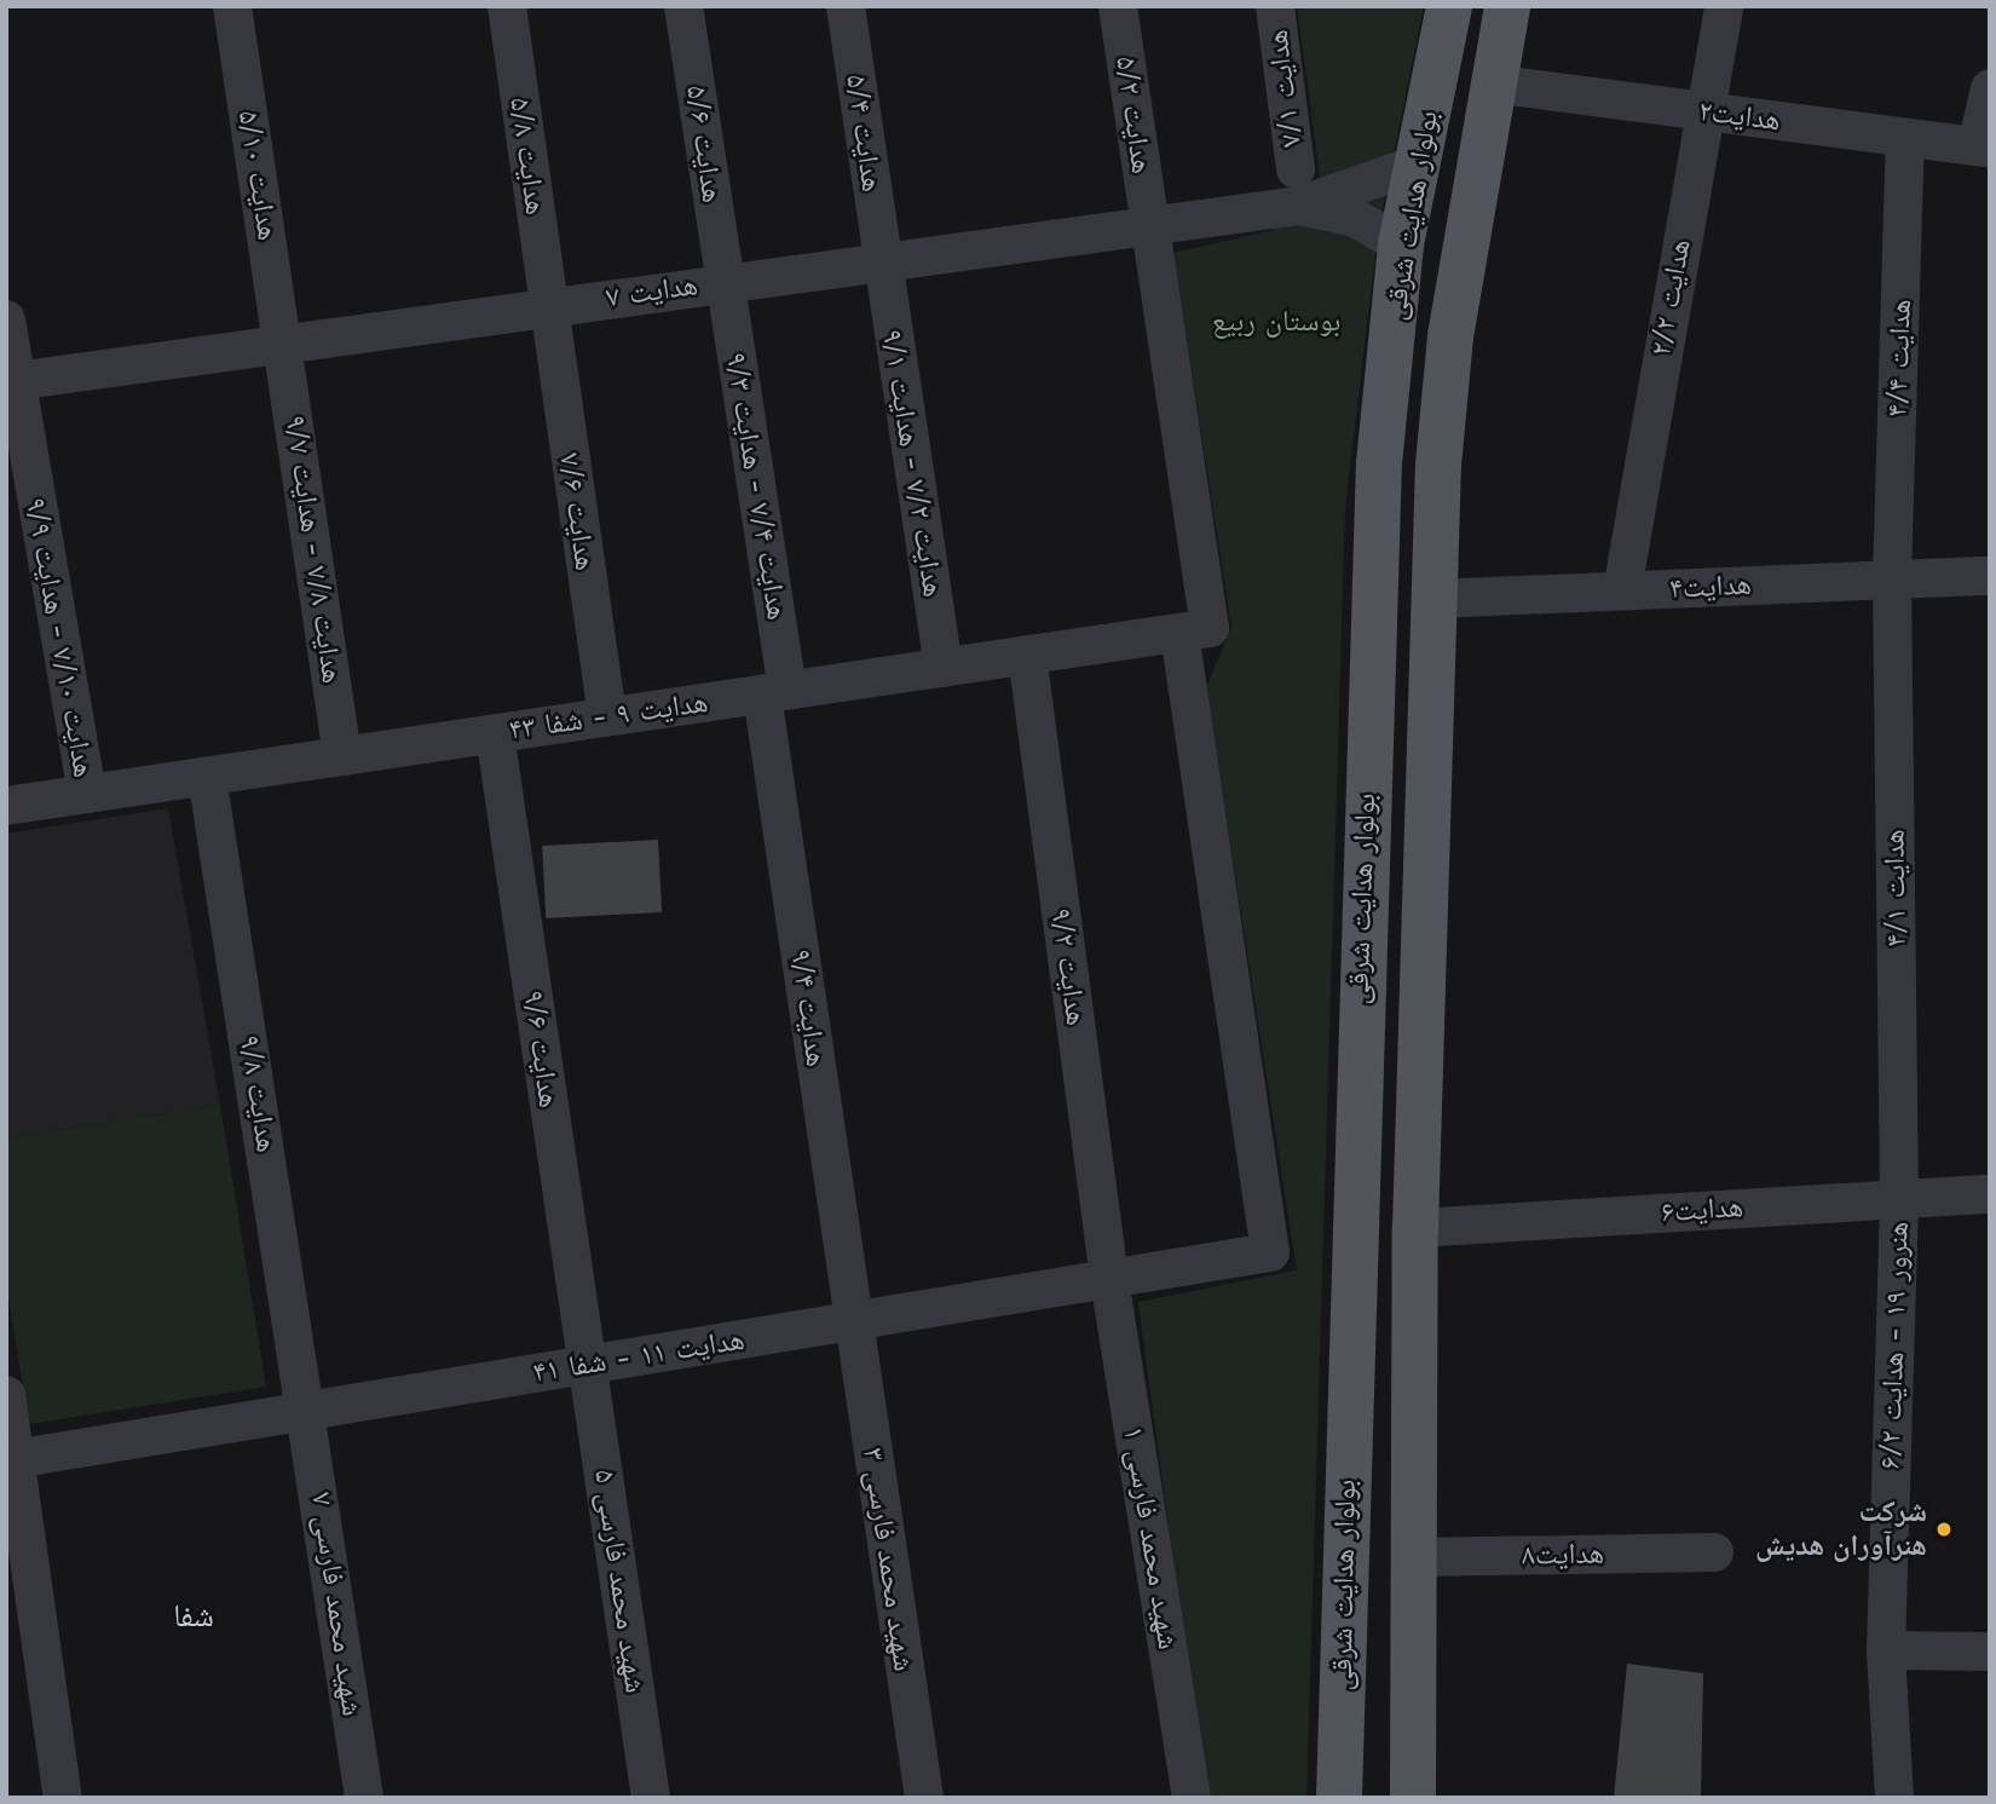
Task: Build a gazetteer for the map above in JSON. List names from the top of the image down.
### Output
{
  "streets": {
    "main road": ["بولوار هدایت شرقی"],
    "street": [
      "هدایت ۷/۱",
      "هدایت ۵/۲",
      "هدایت۲",
      "هدایت ۵/۴",
      "هدایت ۵/۶",
      "هدایت ۵/۸",
      "هدایت ۵/۱۰",
      "هدایت ۷",
      "هدایت ۲/۲",
      "هدایت ۴/۴",
      "هدایت ۷/۲ - هدایت ۹/۱",
      "هدایت ۷/۴ - هدایت ۹/۳",
      "هدایت ۷/۶",
      "هدایت ۷/۸ - هدایت ۹/۷",
      "هدایت۴",
      "هدایت ۷/۱۰ - هدایت ۹/۹",
      "هدایت ۹ - شفا ۴۳",
      "هدایت ۴/۱",
      "هدایت ۹/۲",
      "هدایت ۹/۴",
      "هدایت ۹/۶",
      "هدایت ۹/۸",
      "هدایت۶",
      "هنرور ۱۹ - هدایت ۶/۲",
      "هدایت ۱۱ - شفا ۴۱",
      "شهید محمد فارسی ۱",
      "هدایت۸",
      "شهید محمد فارسی ۳",
      "شهید محمد فارسی ۵",
      "شهید محمد فارسی ۷"
    ]
  },
  "crossings": [
    ["هدایت ۷/۱", "هدایت ۷"],
    ["هدایت ۵/۲", "هدایت ۷"],
    ["هدایت ۵/۲", "هدایت ۹ - شفا ۴۳"],
    ["هدایت ۵/۲", "هدایت ۱۱ - شفا ۴۱"],
    ["هدایت۲", "بولوار هدایت شرقی"],
    ["هدایت۲", "هدایت ۲/۲"],
    ["هدایت۲", "هدایت ۴/۴"],
    ["هدایت ۵/۴", "هدایت ۷"],
    ["هدایت ۵/۴", "هدایت ۷/۲ - هدایت ۹/۱"],
    ["هدایت ۵/۶", "هدایت ۷"],
    ["هدایت ۵/۶", "هدایت ۷/۴ - هدایت ۹/۳"],
    ["هدایت ۵/۸", "هدایت ۷"],
    ["هدایت ۵/۸", "هدایت ۷/۶"],
    ["هدایت ۵/۱۰", "هدایت ۷"],
    ["هدایت ۵/۱۰", "هدایت ۷/۸ - هدایت ۹/۷"],
    ["بولوار هدایت شرقی", "هدایت ۷"],
    ["بولوار هدایت شرقی", "هدایت۴"],
    ["بولوار هدایت شرقی", "هدایت۶"],
    ["بولوار هدایت شرقی", "هدایت۸"],
    ["هدایت ۷", "هدایت ۷/۲ - هدایت ۹/۱"],
    ["هدایت ۷", "هدایت ۷/۴ - هدایت ۹/۳"],
    ["هدایت ۷", "هدایت ۷/۶"],
    ["هدایت ۷", "هدایت ۷/۸ - هدایت ۹/۷"],
    ["هدایت ۷", "هدایت ۷/۱۰ - هدایت ۹/۹"],
    ["هدایت ۲/۲", "هدایت۴"],
    ["هدایت ۴/۴", "هدایت۴"],
    ["هدایت ۴/۴", "هدایت ۴/۱"],
    ["هدایت ۷/۲ - هدایت ۹/۱", "هدایت ۹ - شفا ۴۳"],
    ["هدایت ۷/۴ - هدایت ۹/۳", "هدایت ۹ - شفا ۴۳"],
    ["هدایت ۷/۴ - هدایت ۹/۳", "هدایت ۹/۴"],
    ["هدایت ۷/۶", "هدایت ۹ - شفا ۴۳"],
    ["هدایت ۷/۸ - هدایت ۹/۷", "هدایت ۹ - شفا ۴۳"],
    ["هدایت۴", "هدایت ۴/۱"],
    ["هدایت ۷/۱۰ - هدایت ۹/۹", "هدایت ۹ - شفا ۴۳"],
    ["هدایت ۹ - شفا ۴۳", "هدایت ۹/۲"],
    ["هدایت ۹ - شفا ۴۳", "هدایت ۹/۴"],
    ["هدایت ۹ - شفا ۴۳", "هدایت ۹/۶"],
    ["هدایت ۹ - شفا ۴۳", "هدایت ۹/۸"],
    ["هدایت ۴/۱", "هدایت۶"],
    ["هدایت ۴/۱", "هنرور ۱۹ - هدایت ۶/۲"],
    ["هدایت ۹/۲", "هدایت ۱۱ - شفا ۴۱"],
    ["هدایت ۹/۲", "شهید محمد فارسی ۱"],
    ["هدایت ۹/۴", "هدایت ۱۱ - شفا ۴۱"],
    ["هدایت ۹/۴", "شهید محمد فارسی ۳"],
    ["هدایت ۹/۶", "هدایت ۱۱ - شفا ۴۱"],
    ["هدایت ۹/۶", "شهید محمد فارسی ۵"],
    ["هدایت ۹/۸", "هدایت ۱۱ - شفا ۴۱"],
    ["هدایت ۹/۸", "شهید محمد فارسی ۷"],
    ["هدایت۶", "هنرور ۱۹ - هدایت ۶/۲"],
    ["هدایت ۱۱ - شفا ۴۱", "شهید محمد فارسی ۱"],
    ["هدایت ۱۱ - شفا ۴۱", "شهید محمد فارسی ۳"],
    ["هدایت ۱۱ - شفا ۴۱", "شهید محمد فارسی ۵"],
    ["هدایت ۱۱ - شفا ۴۱", "شهید محمد فارسی ۷"]
  ],
  "districts": ["شفا"],
  "parks": ["بوستان ربیع"],
  "places": ["شرکت هنرآوران هدیش"]
}
